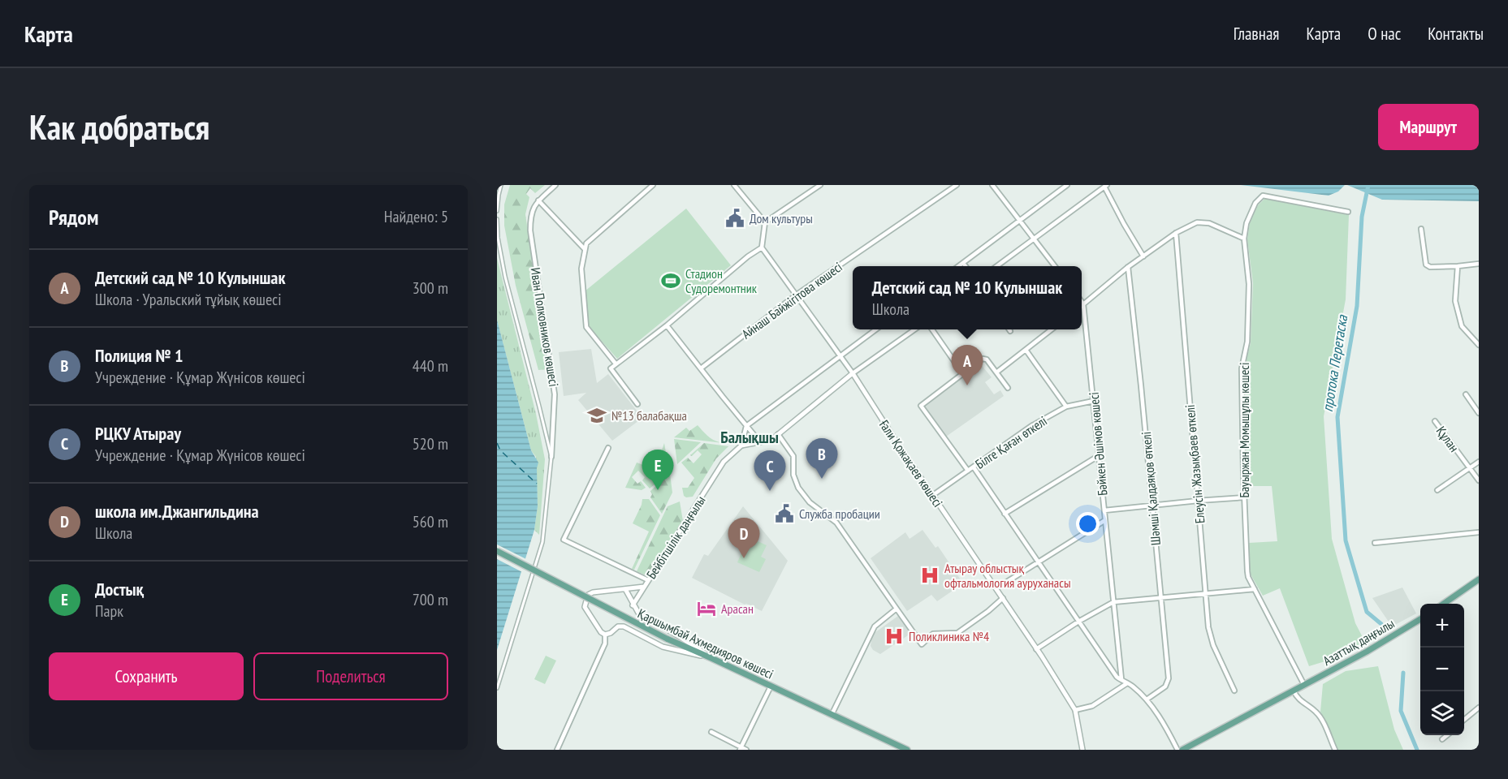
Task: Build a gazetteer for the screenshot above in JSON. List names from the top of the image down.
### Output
{
  "streets": {
    "main road": ["Азаттық даңғылы", "Қаршымбай Ахмедияров көшесі"],
    "street": [
      "Айнаш Байжігітова көшесі",
      "Иван Полковников көшесі",
      "Бауыржан Момышұлы көшесі",
      "Құлан",
      "Білге Қаған өткелі",
      "Бәйкен Әшімов көшесі",
      "Ғали Қожақаев көшесі",
      "Елеусін Жазықбаев өткелі",
      "Шәмші Қалдаяқов өткелі",
      "Бейбітшілік даңғылы"
    ]
  },
  "crossings": [
    ["Айнаш Байжігітова көшесі", "Ғали Қожақаев көшесі"],
    ["Бауыржан Момышұлы көшесі", "Азаттық даңғылы"],
    ["Білге Қаған өткелі", "Бәйкен Әшімов көшесі"],
    ["Білге Қаған өткелі", "Ғали Қожақаев көшесі"]
  ],
  "districts": ["Балықшы"],
  "water": ["протока Перетаска"],
  "places": {
    "public building": ["Дом культуры", "Служба пробации"],
    "sports": ["Стадион Судоремонтник"],
    "school or university": ["№13 балабақша"],
    "hospital": ["Атырау облыстық офтальмология ауруханасы", "Поликлиника №4"],
    "hotel": ["Арасан"]
  },
  "page": {
    "header": "Карта",
    "nav": [
      "Главная",
      "Карта",
      "О нас",
      "Контакты"
    ],
    "buttons": [
      "Маршрут",
      ["Сохранить", "Поделиться"]
    ],
    "title": "Как добраться",
    "heading": ["Рядом", "Найдено: 5"],
    "list": [
      {
        "mark": "A",
        "name": "Детский сад № 10 Кулыншак",
        "note": "Школа · Уральский тұйық көшесі",
        "value": "300 m"
      },
      {
        "mark": "B",
        "name": "Полиция № 1",
        "note": "Учреждение · Құмар Жүнісов көшесі",
        "value": "440 m"
      },
      {
        "mark": "C",
        "name": "РЦКУ Атырау",
        "note": "Учреждение · Құмар Жүнісов көшесі",
        "value": "520 m"
      },
      {
        "mark": "D",
        "name": "школа им.Джангильдина",
        "note": "Школа",
        "value": "560 m"
      },
      {
        "mark": "E",
        "name": "Достық",
        "note": "Парк",
        "value": "700 m"
      }
    ],
    "popup": ["Детский сад № 10 Кулыншак", "Школа"],
    "pins": [
      "A",
      "B",
      "E",
      "C",
      "D"
    ],
    "map_buttons": ["+", "−"]
  }
}
